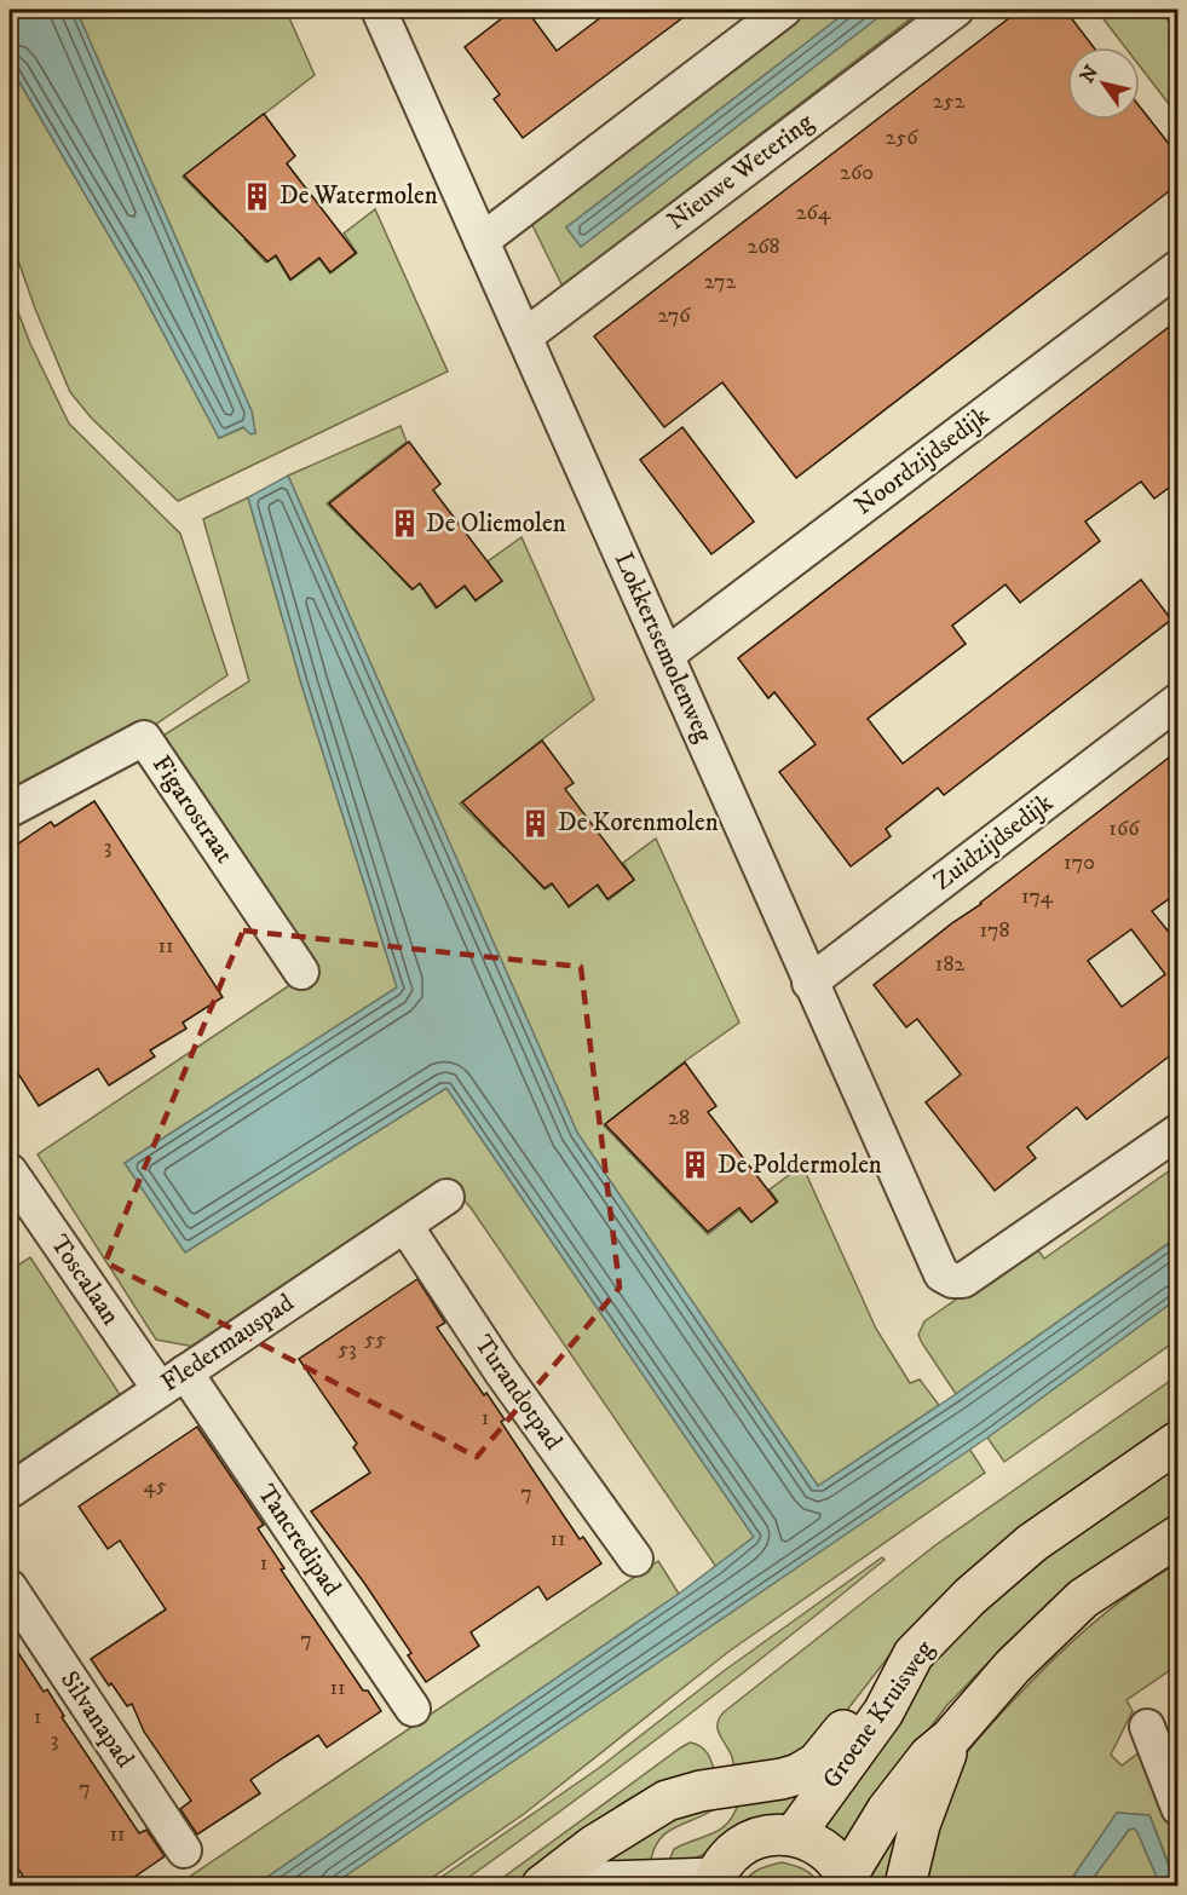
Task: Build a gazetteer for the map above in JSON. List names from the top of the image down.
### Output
{
  "streets": {
    "main road": ["Groene Kruisweg"],
    "street": [
      "Nieuwe Wetering",
      "Noordzijdsedijk",
      "Lokkertsemolenweg",
      "Figarostraat",
      "Zuidzijdsedijk",
      "Toscalaan",
      "Fledermauspad",
      "Turandotpad",
      "Tancredipad",
      "Silvanapad"
    ]
  },
  "crossings": [
    ["Nieuwe Wetering", "Lokkertsemolenweg"],
    ["Noordzijdsedijk", "Lokkertsemolenweg"],
    ["Lokkertsemolenweg", "Zuidzijdsedijk"],
    ["Toscalaan", "Fledermauspad"],
    ["Toscalaan", "Tancredipad"],
    ["Fledermauspad", "Turandotpad"],
    ["Fledermauspad", "Tancredipad"]
  ],
  "places": {
    "building": [
      "De Watermolen",
      "De Oliemolen",
      "De Korenmolen",
      "De Poldermolen"
    ]
  },
  "house_numbers": [
    "252",
    "256",
    "260",
    "264",
    "268",
    "272",
    "276",
    "166",
    "3",
    "170",
    "174",
    "178",
    "11",
    "182",
    "28",
    "55",
    "53",
    "1",
    "45",
    "7",
    "11",
    "1",
    "7",
    "11",
    "1",
    "3",
    "7",
    "11"
  ],
  "north": "top left"
}
